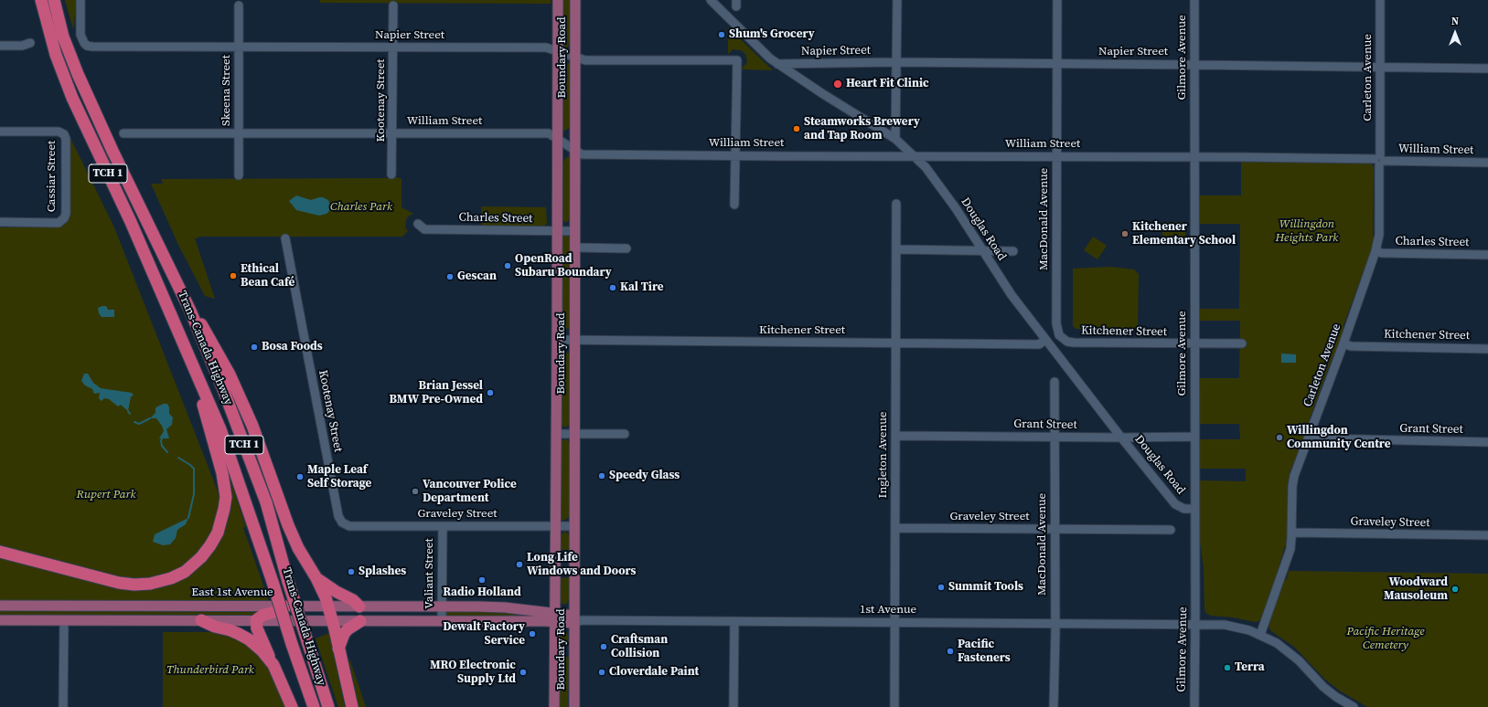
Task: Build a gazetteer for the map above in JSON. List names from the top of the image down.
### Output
{
  "streets": {
    "highway": ["TCH 1", "Trans-Canada Highway"],
    "main road": ["Boundary Road", "East 1st Avenue"],
    "street": [
      "Napier Street",
      "Gilmore Avenue",
      "Carleton Avenue",
      "Skeena Street",
      "Kootenay Street",
      "William Street",
      "Cassiar Street",
      "Charles Street",
      "MacDonald Avenue",
      "Douglas Road",
      "Kitchener Street",
      "Grant Street",
      "Ingleton Avenue",
      "Graveley Street",
      "Valiant Street",
      "1st Avenue"
    ]
  },
  "crossings": [
    ["Napier Street", "Boundary Road"],
    ["Napier Street", "Gilmore Avenue"],
    ["Napier Street", "Carleton Avenue"],
    ["Napier Street", "Skeena Street"],
    ["Napier Street", "Kootenay Street"],
    ["Napier Street", "William Street"],
    ["Napier Street", "MacDonald Avenue"],
    ["Napier Street", "Douglas Road"],
    ["Boundary Road", "William Street"],
    ["Boundary Road", "Charles Street"],
    ["Boundary Road", "Kitchener Street"],
    ["Boundary Road", "Graveley Street"],
    ["Boundary Road", "East 1st Avenue"],
    ["Boundary Road", "1st Avenue"],
    ["Gilmore Avenue", "William Street"],
    ["Gilmore Avenue", "Douglas Road"],
    ["Gilmore Avenue", "Kitchener Street"],
    ["Gilmore Avenue", "Grant Street"],
    ["Gilmore Avenue", "1st Avenue"],
    ["Carleton Avenue", "William Street"],
    ["Carleton Avenue", "Charles Street"],
    ["Carleton Avenue", "Kitchener Street"],
    ["Carleton Avenue", "Grant Street"],
    ["Carleton Avenue", "Graveley Street"],
    ["Skeena Street", "William Street"],
    ["Kootenay Street", "William Street"],
    ["Kootenay Street", "Graveley Street"],
    ["William Street", "MacDonald Avenue"],
    ["William Street", "Douglas Road"],
    ["MacDonald Avenue", "Kitchener Street"],
    ["MacDonald Avenue", "Grant Street"],
    ["MacDonald Avenue", "Graveley Street"],
    ["MacDonald Avenue", "1st Avenue"],
    ["Douglas Road", "Kitchener Street"],
    ["Douglas Road", "Grant Street"],
    ["Kitchener Street", "Ingleton Avenue"],
    ["Grant Street", "Ingleton Avenue"],
    ["Ingleton Avenue", "Graveley Street"],
    ["Ingleton Avenue", "1st Avenue"],
    ["Graveley Street", "Valiant Street"],
    ["Valiant Street", "East 1st Avenue"],
    ["East 1st Avenue", "1st Avenue"]
  ],
  "parks": [
    "Charles Park",
    "Willingdon Heights Park",
    "Rupert Park",
    "Pacific Heritage Cemetery",
    "Thunderbird Park"
  ],
  "places": [
    "Shum's Grocery",
    "Heart Fit Clinic",
    "Steamworks Brewery and Tap Room",
    "Kitchener Elementary School",
    "OpenRoad Subaru Boundary",
    "Ethical Bean Café",
    "Gescan",
    "Kal Tire",
    "Bosa Foods",
    "Brian Jessel BMW Pre-Owned",
    "Willingdon Community Centre",
    "Speedy Glass",
    "Maple Leaf Self Storage",
    "Vancouver Police Department",
    "Long Life Windows and Doors",
    "Splashes",
    "Radio Holland",
    "Summit Tools",
    "Woodward Mausoleum",
    "Dewalt Factory Service",
    "Craftsman Collision",
    "Pacific Fasteners",
    "Terra",
    "MRO Electronic Supply Ltd",
    "Cloverdale Paint"
  ],
  "north": "top"
}
